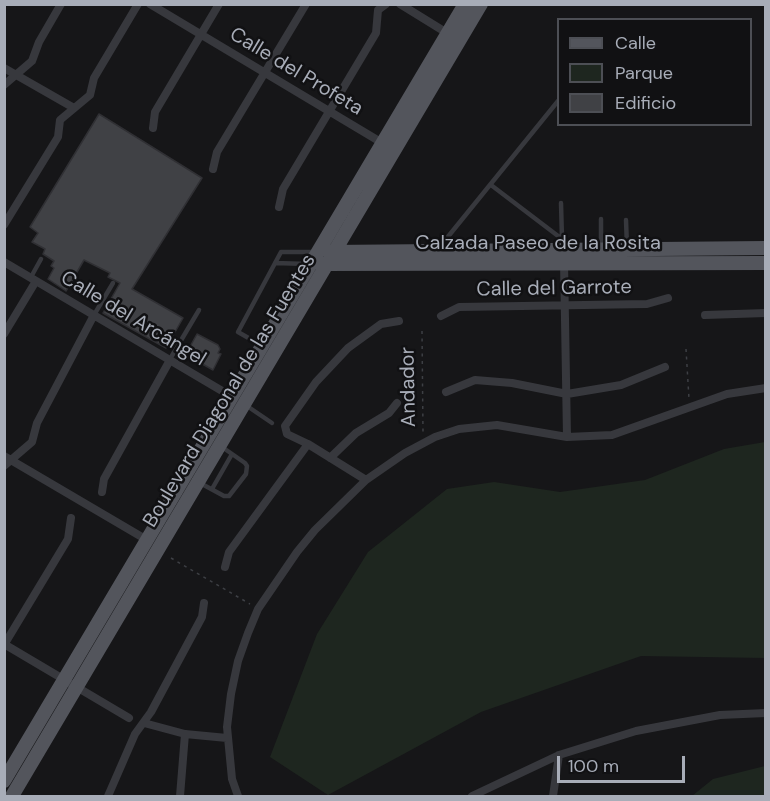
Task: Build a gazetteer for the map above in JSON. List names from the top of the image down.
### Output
{
  "streets": {
    "main road": ["Calzada Paseo de la Rosita", "Boulevard Diagonal de las Fuentes"],
    "street": ["Calle del Profeta", "Calle del Garrote", "Calle del Arcángel"],
    "path": ["Andador"]
  },
  "crossings": [
    ["Calle del Profeta", "Boulevard Diagonal de las Fuentes"],
    ["Calzada Paseo de la Rosita", "Boulevard Diagonal de las Fuentes"],
    ["Calle del Arcángel", "Boulevard Diagonal de las Fuentes"]
  ],
  "legend": ["Calle", "Parque", "Edificio"],
  "scale_bar": "100 m"
}
